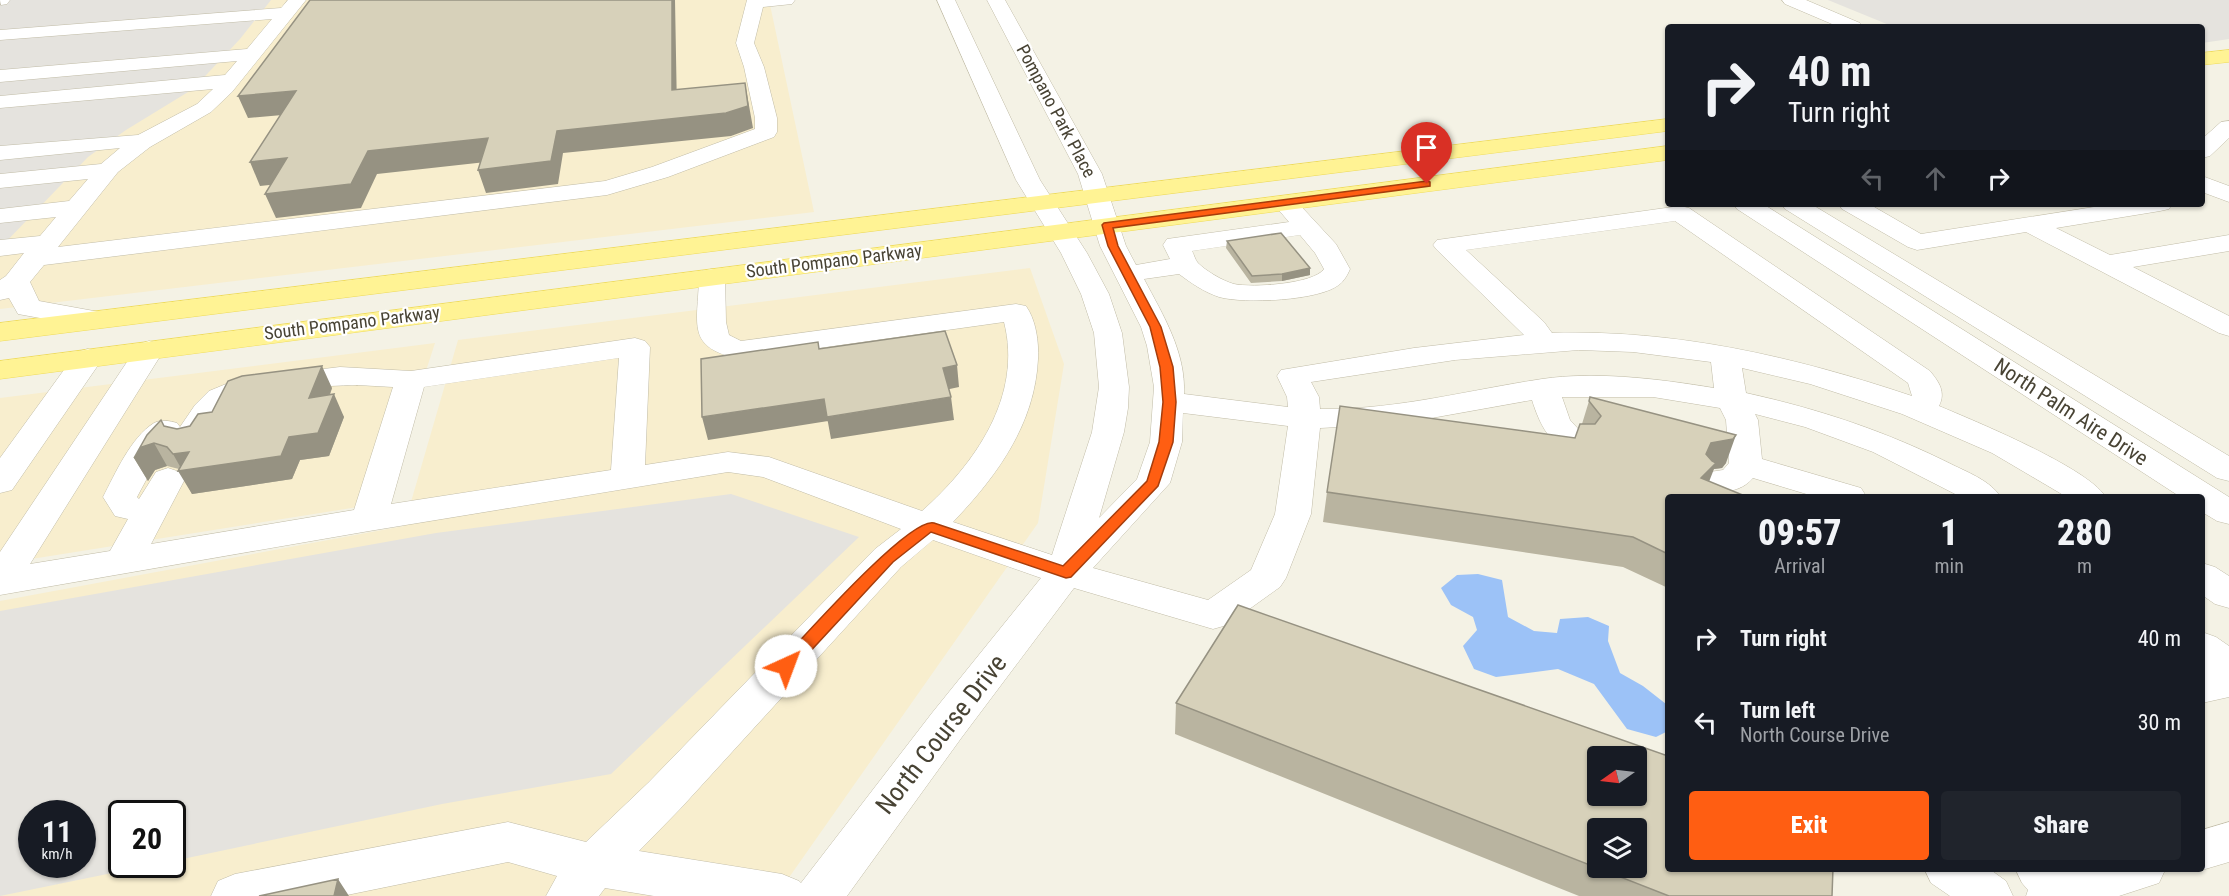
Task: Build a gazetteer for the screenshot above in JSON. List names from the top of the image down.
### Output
{
  "streets": {
    "main road": ["South Pompano Parkway"],
    "street": ["Pompano Park Place", "North Palm Aire Drive", "North Course Drive"]
  },
  "crossings": [
    ["Pompano Park Place", "South Pompano Parkway"],
    ["Pompano Park Place", "North Course Drive"],
    ["South Pompano Parkway", "North Course Drive"]
  ],
  "north": "left",
  "page": {
    "turn": ["40 m", "Turn right"],
    "eta": [
      "09:57",
      "Arrival",
      "1",
      "min",
      "280",
      "m"
    ],
    "list": [
      {
        "name": "Turn right",
        "value": "40 m"
      },
      {
        "name": "Turn left",
        "note": "North Course Drive",
        "value": "30 m"
      }
    ],
    "buttons": ["Exit", "Share"],
    "speed": "11 km/h",
    "limit": "20"
  }
}
